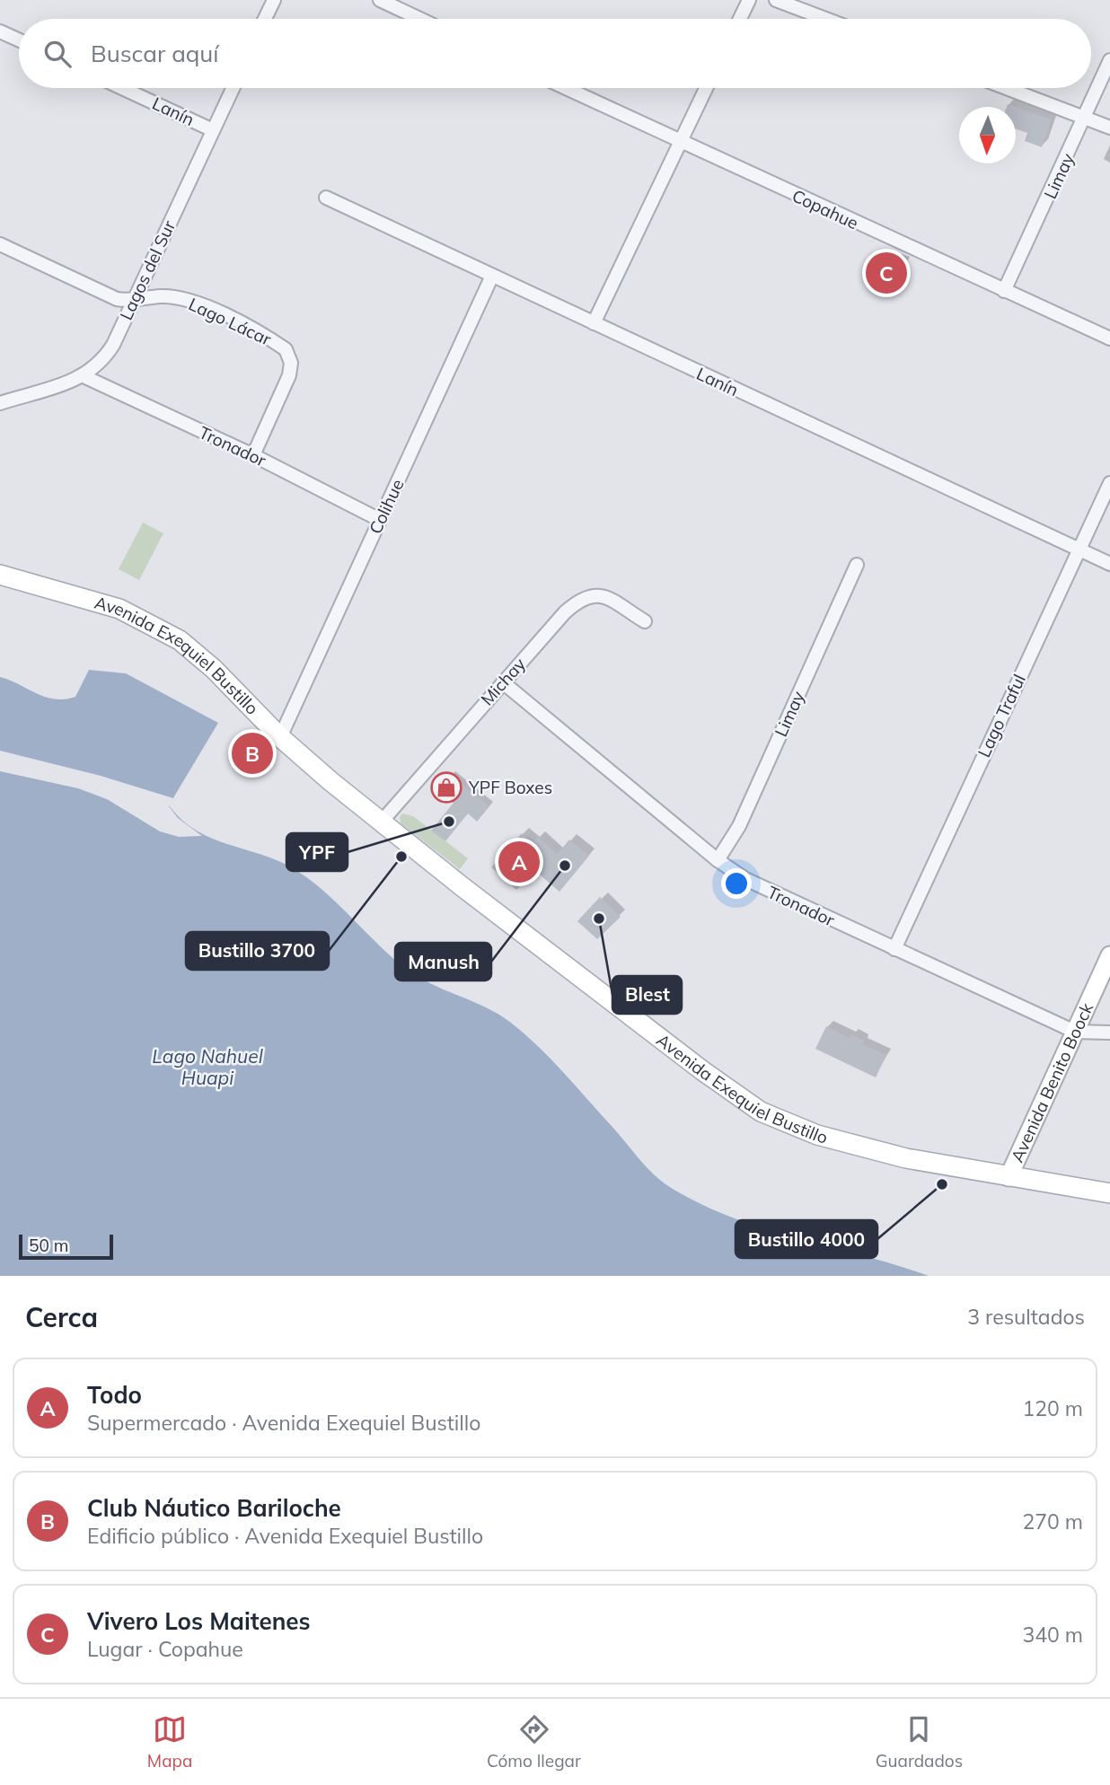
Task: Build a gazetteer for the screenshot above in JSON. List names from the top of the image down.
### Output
{
  "streets": {
    "main road": ["Avenida Exequiel Bustillo", "Avenida Benito Boock"],
    "street": [
      "Lanín",
      "Limay",
      "Copahue",
      "Lagos del Sur",
      "Lago Lácar",
      "Tronador",
      "Colihue",
      "Michay",
      "Lago Traful"
    ]
  },
  "crossings": [
    ["Lanín", "Lagos del Sur"],
    ["Lanín", "Colihue"],
    ["Lanín", "Lago Traful"],
    ["Limay", "Copahue"],
    ["Limay", "Tronador"],
    ["Lagos del Sur", "Lago Lácar"],
    ["Lagos del Sur", "Tronador"],
    ["Lago Lácar", "Tronador"],
    ["Tronador", "Colihue"],
    ["Tronador", "Michay"],
    ["Tronador", "Lago Traful"],
    ["Tronador", "Avenida Benito Boock"],
    ["Colihue", "Avenida Exequiel Bustillo"],
    ["Avenida Exequiel Bustillo", "Michay"],
    ["Avenida Exequiel Bustillo", "Avenida Benito Boock"]
  ],
  "water": ["Lago Nahuel Huapi"],
  "places": {
    "shop": ["YPF Boxes"],
    "other": [
      "YPF",
      "Bustillo 3700",
      "Manush",
      "Blest",
      "Bustillo 4000"
    ]
  },
  "scale_bar": "50 m",
  "north": "bottom",
  "page": {
    "search": "Buscar aquí",
    "pins": ["C", "B", "A"],
    "scale": "50 m",
    "heading": ["Cerca", "3 resultados"],
    "list": [
      {
        "mark": "A",
        "name": "Todo",
        "note": "Supermercado · Avenida Exequiel Bustillo",
        "value": "120 m"
      },
      {
        "mark": "B",
        "name": "Club Náutico Bariloche",
        "note": "Edificio público · Avenida Exequiel Bustillo",
        "value": "270 m"
      },
      {
        "mark": "C",
        "name": "Vivero Los Maitenes",
        "note": "Lugar · Copahue",
        "value": "340 m"
      }
    ],
    "nav": ["Mapa", "Cómo llegar", "Guardados"]
  }
}
